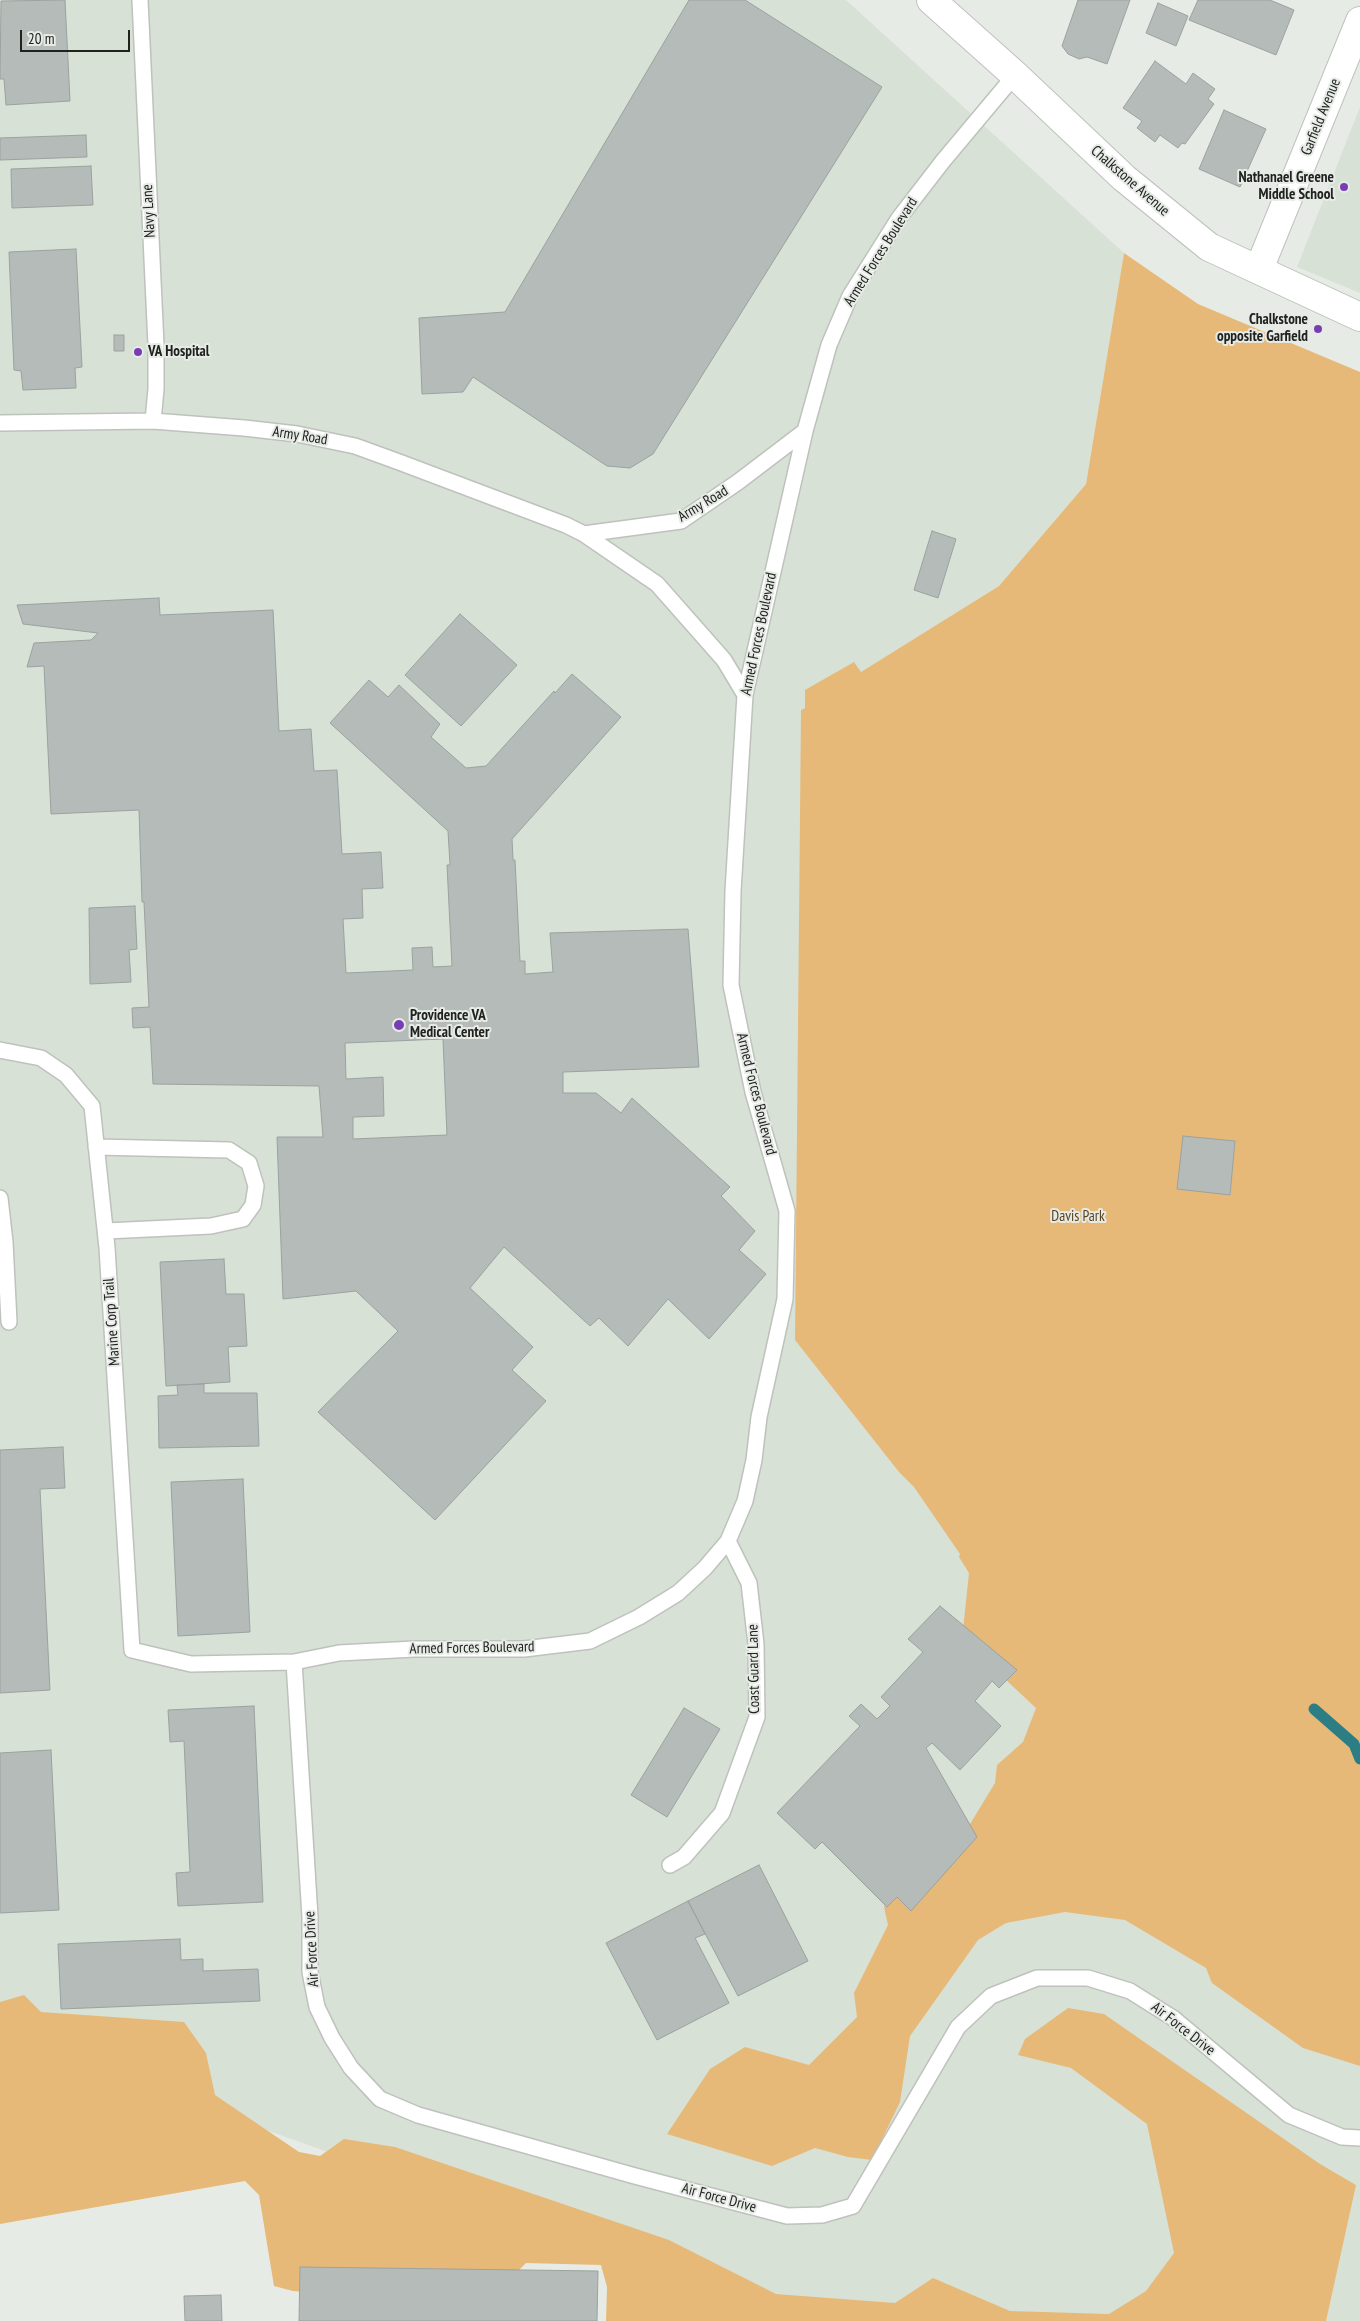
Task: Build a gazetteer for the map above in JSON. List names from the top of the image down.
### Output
{
  "streets": {
    "main road": ["Garfield Avenue", "Chalkstone Avenue"],
    "lane": [
      "Navy Lane",
      "Armed Forces Boulevard",
      "Army Road",
      "Marine Corp Trail",
      "Coast Guard Lane",
      "Air Force Drive"
    ]
  },
  "crossings": [
    ["Garfield Avenue", "Chalkstone Avenue"],
    ["Chalkstone Avenue", "Armed Forces Boulevard"],
    ["Navy Lane", "Army Road"],
    ["Armed Forces Boulevard", "Army Road"],
    ["Armed Forces Boulevard", "Marine Corp Trail"],
    ["Armed Forces Boulevard", "Coast Guard Lane"],
    ["Armed Forces Boulevard", "Air Force Drive"]
  ],
  "parks": ["Davis Park"],
  "places": [
    "Nathanael Greene Middle School",
    "Chalkstone opposite Garfield",
    "VA Hospital",
    "Providence VA Medical Center"
  ],
  "scale_bar": "20 m"
}
